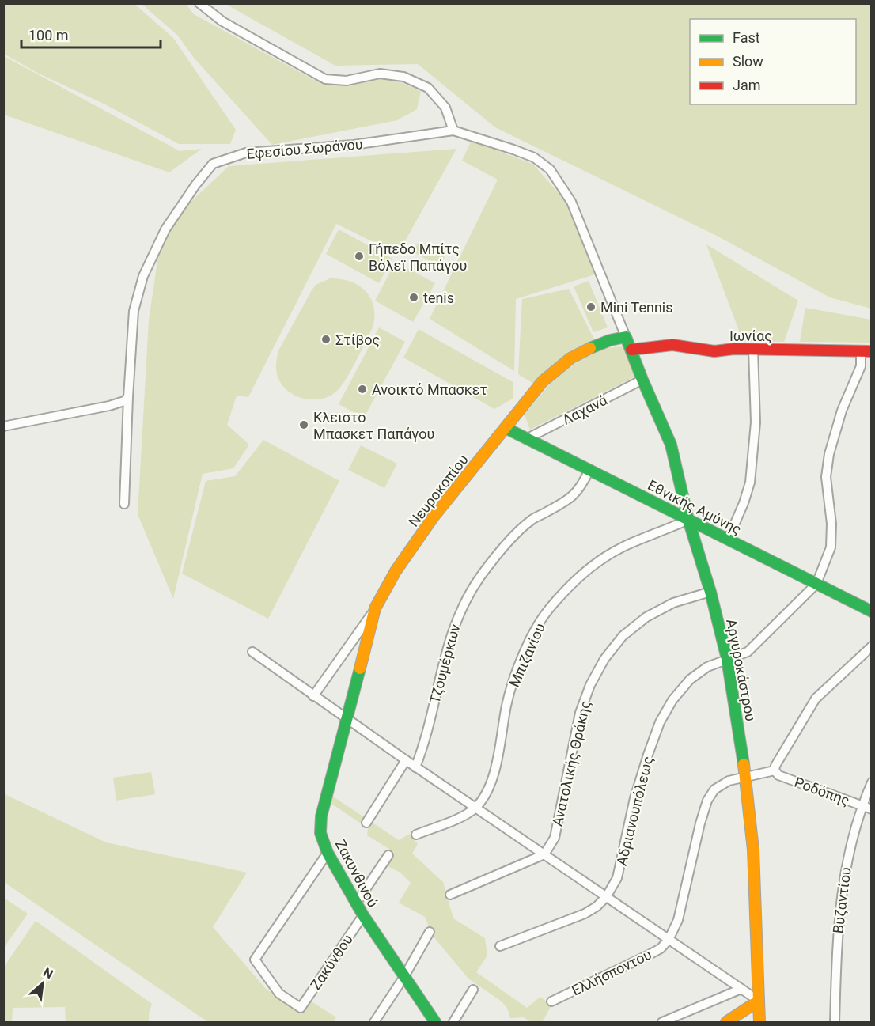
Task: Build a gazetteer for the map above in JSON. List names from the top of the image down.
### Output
{
  "streets": {
    "street": [
      "Εφεσίου Σωράνου",
      "Ιωνίας",
      "Λαχανά",
      "Νευροκοπίου",
      "Εθνικής Αμύνης",
      "Μπιζανίου",
      "Τζουμέρκων",
      "Αργυροκάστρου",
      "Ανατολικής Θράκης",
      "Ροδόπης",
      "Αδριανουπόλεως",
      "Ζακυνθινού",
      "Βυζαντίου",
      "Ζακύνθου",
      "Ελλήσποντου"
    ]
  },
  "crossings": [
    ["Εφεσίου Σωράνου", "Νευροκοπίου"],
    ["Εφεσίου Σωράνου", "Αργυροκάστρου"],
    ["Ιωνίας", "Αργυροκάστρου"],
    ["Ιωνίας", "Αδριανουπόλεως"],
    ["Λαχανά", "Εθνικής Αμύνης"],
    ["Λαχανά", "Αργυροκάστρου"],
    ["Νευροκοπίου", "Εθνικής Αμύνης"],
    ["Νευροκοπίου", "Αργυροκάστρου"],
    ["Νευροκοπίου", "Ζακυνθινού"],
    ["Νευροκοπίου", "Ελλήσποντου"],
    ["Εθνικής Αμύνης", "Μπιζανίου"],
    ["Εθνικής Αμύνης", "Τζουμέρκων"],
    ["Εθνικής Αμύνης", "Αργυροκάστρου"],
    ["Εθνικής Αμύνης", "Αδριανουπόλεως"],
    ["Μπιζανίου", "Αργυροκάστρου"],
    ["Μπιζανίου", "Ελλήσποντου"],
    ["Τζουμέρκων", "Ελλήσποντου"],
    ["Αργυροκάστρου", "Ανατολικής Θράκης"],
    ["Αργυροκάστρου", "Αδριανουπόλεως"],
    ["Αργυροκάστρου", "Ελλήσποντου"],
    ["Ανατολικής Θράκης", "Ελλήσποντου"],
    ["Ροδόπης", "Βυζαντίου"],
    ["Αδριανουπόλεως", "Ελλήσποντου"],
    ["Ζακυνθινού", "Ζακύνθου"],
    ["Ζακυνθινού", "Ελλήσποντου"]
  ],
  "places": [
    "Γήπεδο Μπίτς Βόλεϊ Παπάγου",
    "tenis",
    "Mini Tennis",
    "Στίβος",
    "Ανοικτό Μπασκετ",
    "Κλειστο Μπασκετ Παπάγου"
  ],
  "legend": ["Fast", "Slow", "Jam"],
  "scale_bar": "100 m",
  "north": "top right"
}
